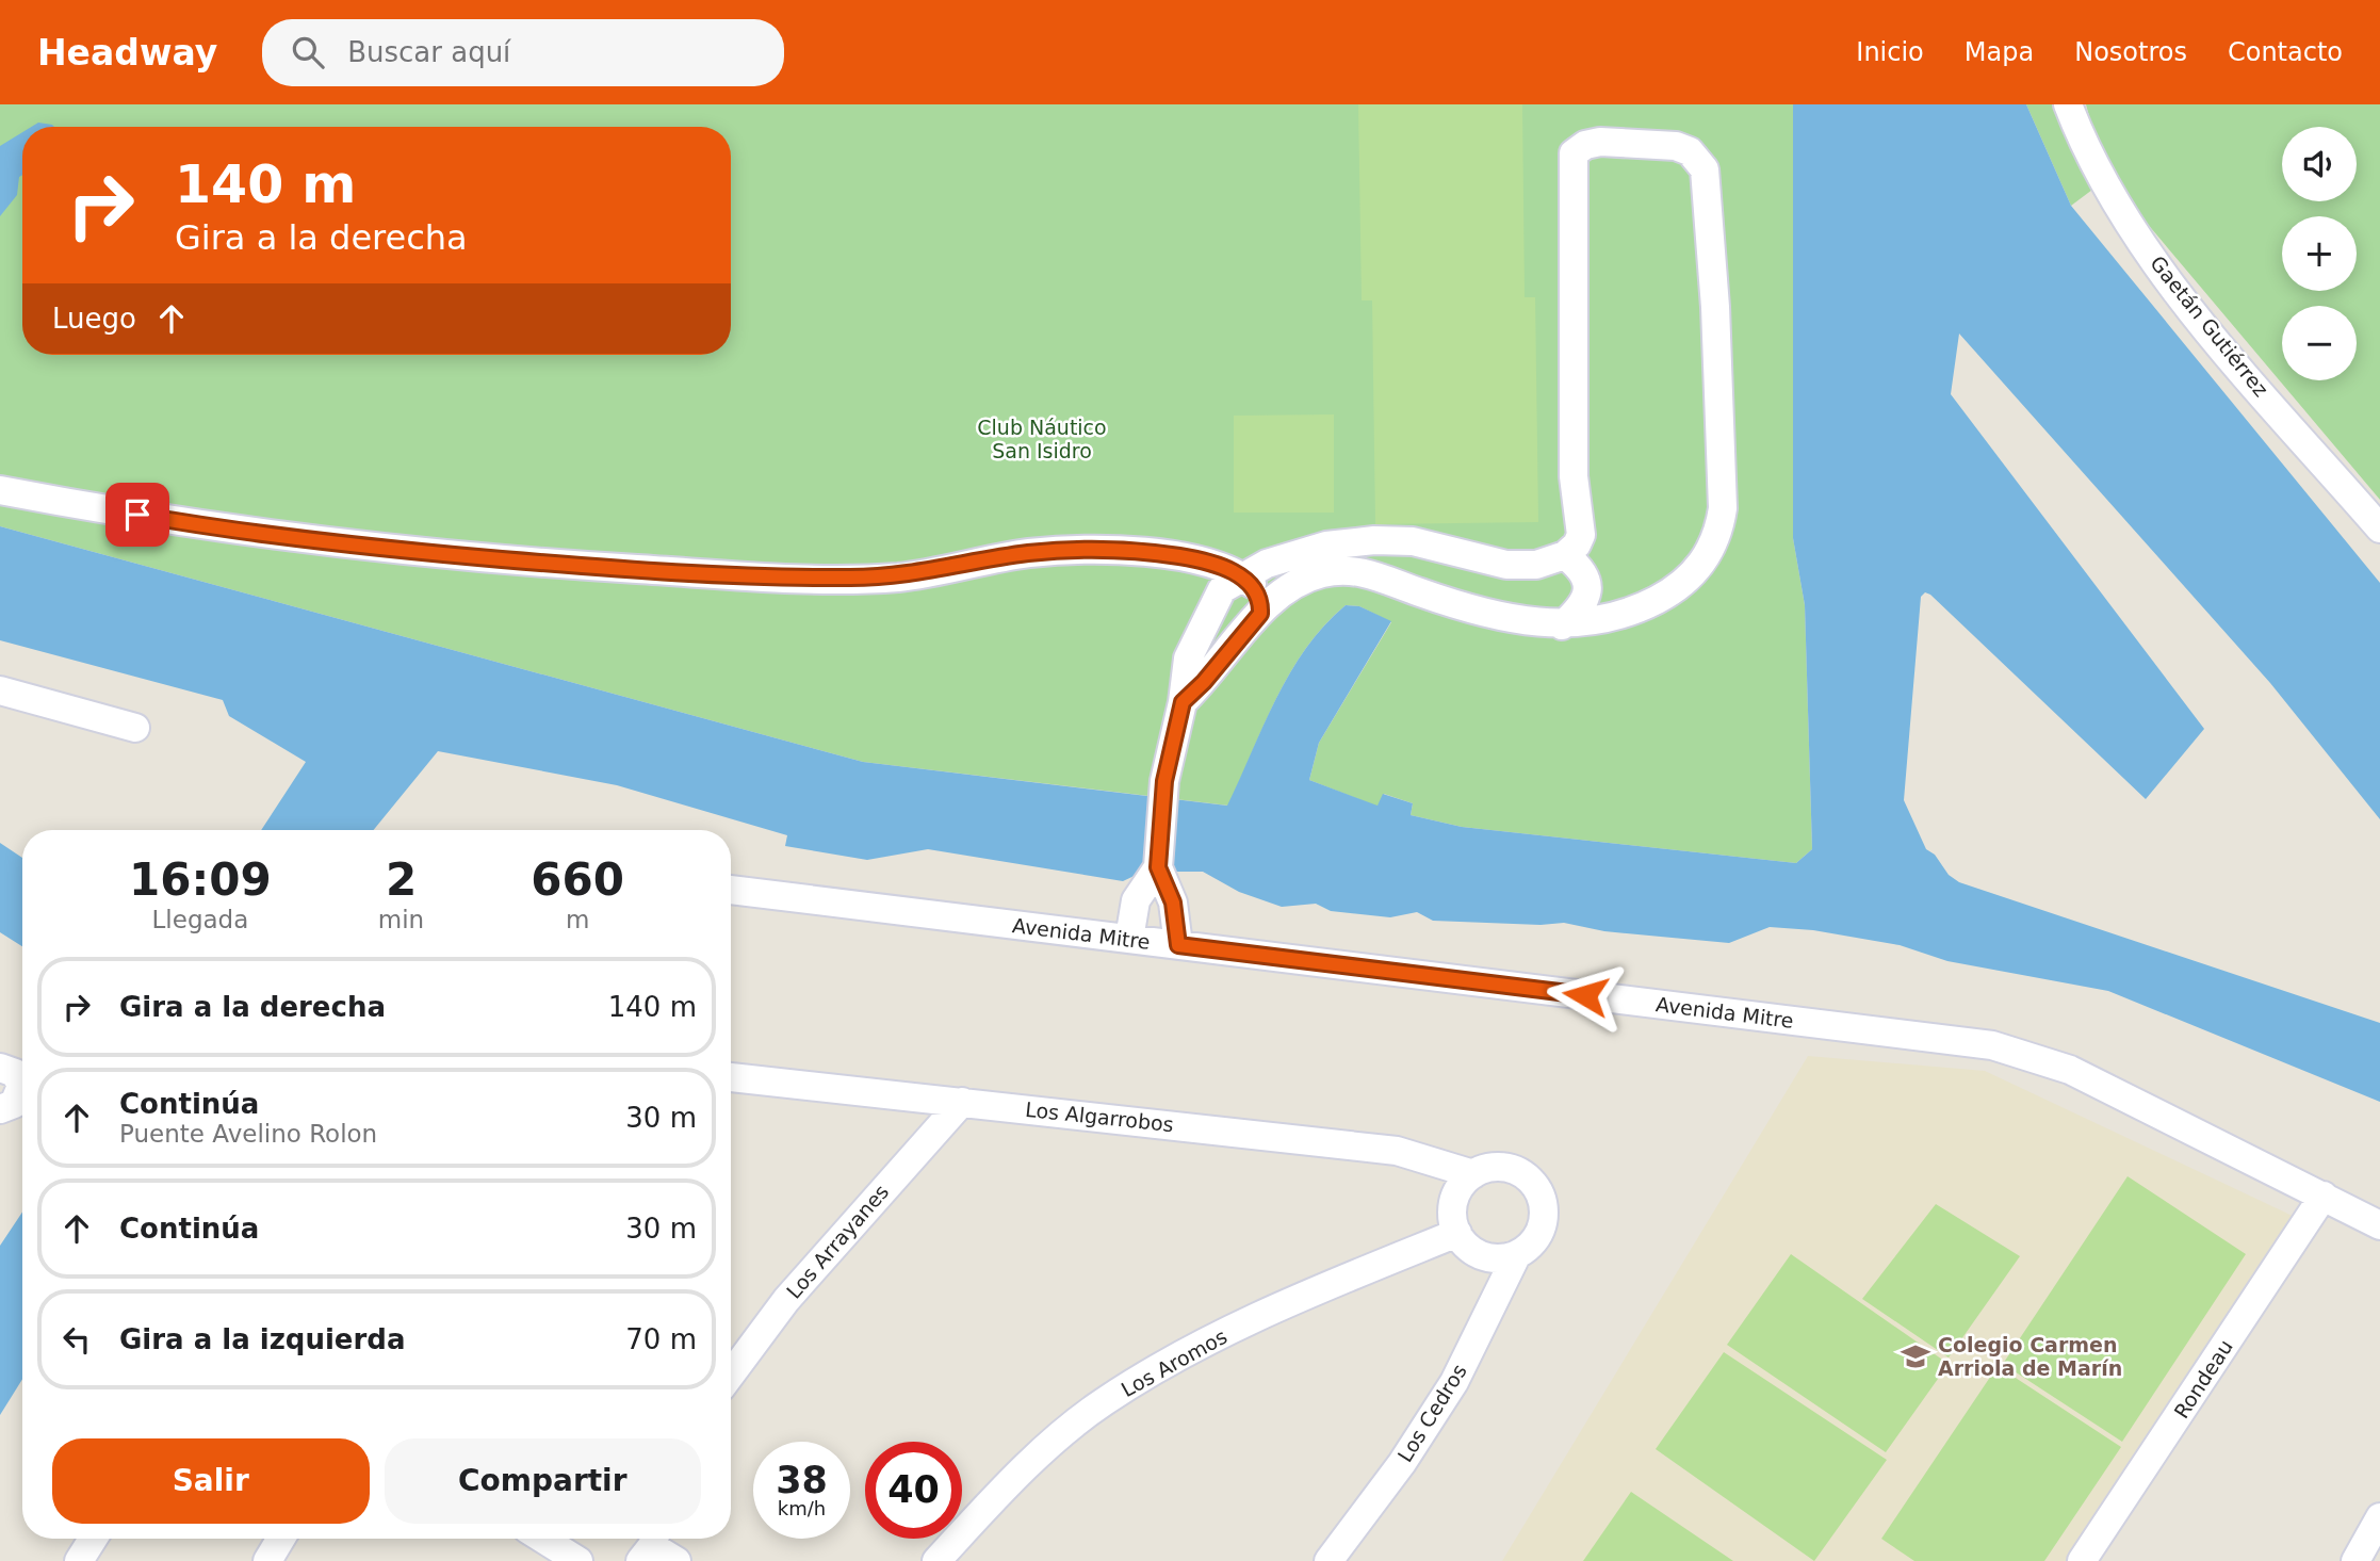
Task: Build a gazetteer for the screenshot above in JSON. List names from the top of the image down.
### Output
{
  "streets": {
    "street": [
      "Gaetán Gutiérrez",
      "Avenida Mitre",
      "Los Algarrobos",
      "Los Arrayanes",
      "Los Aromos",
      "Rondeau",
      "Los Cedros"
    ]
  },
  "crossings": [
    ["Avenida Mitre", "Rondeau"],
    ["Los Algarrobos", "Los Arrayanes"],
    ["Los Algarrobos", "Los Aromos"],
    ["Los Algarrobos", "Los Cedros"],
    ["Los Aromos", "Los Cedros"]
  ],
  "parks": ["Club Náutico San Isidro"],
  "places": {
    "school or university": ["Colegio Carmen Arriola de Marín"]
  },
  "page": {
    "header": "Headway",
    "search": "Buscar aquí",
    "nav": [
      "Inicio",
      "Mapa",
      "Nosotros",
      "Contacto"
    ],
    "map_buttons": ["+", "−"],
    "turn": ["140 m", "Gira a la derecha"],
    "then": "Luego",
    "eta": [
      "16:09",
      "Llegada",
      "2",
      "min",
      "660",
      "m"
    ],
    "list": [
      {
        "name": "Gira a la derecha",
        "value": "140 m"
      },
      {
        "name": "Continúa",
        "note": "Puente Avelino Rolon",
        "value": "30 m"
      },
      {
        "name": "Continúa",
        "value": "30 m"
      },
      {
        "name": "Gira a la izquierda",
        "value": "70 m"
      }
    ],
    "buttons": ["Salir", "Compartir"],
    "speed": "38 km/h",
    "limit": "40"
  }
}
